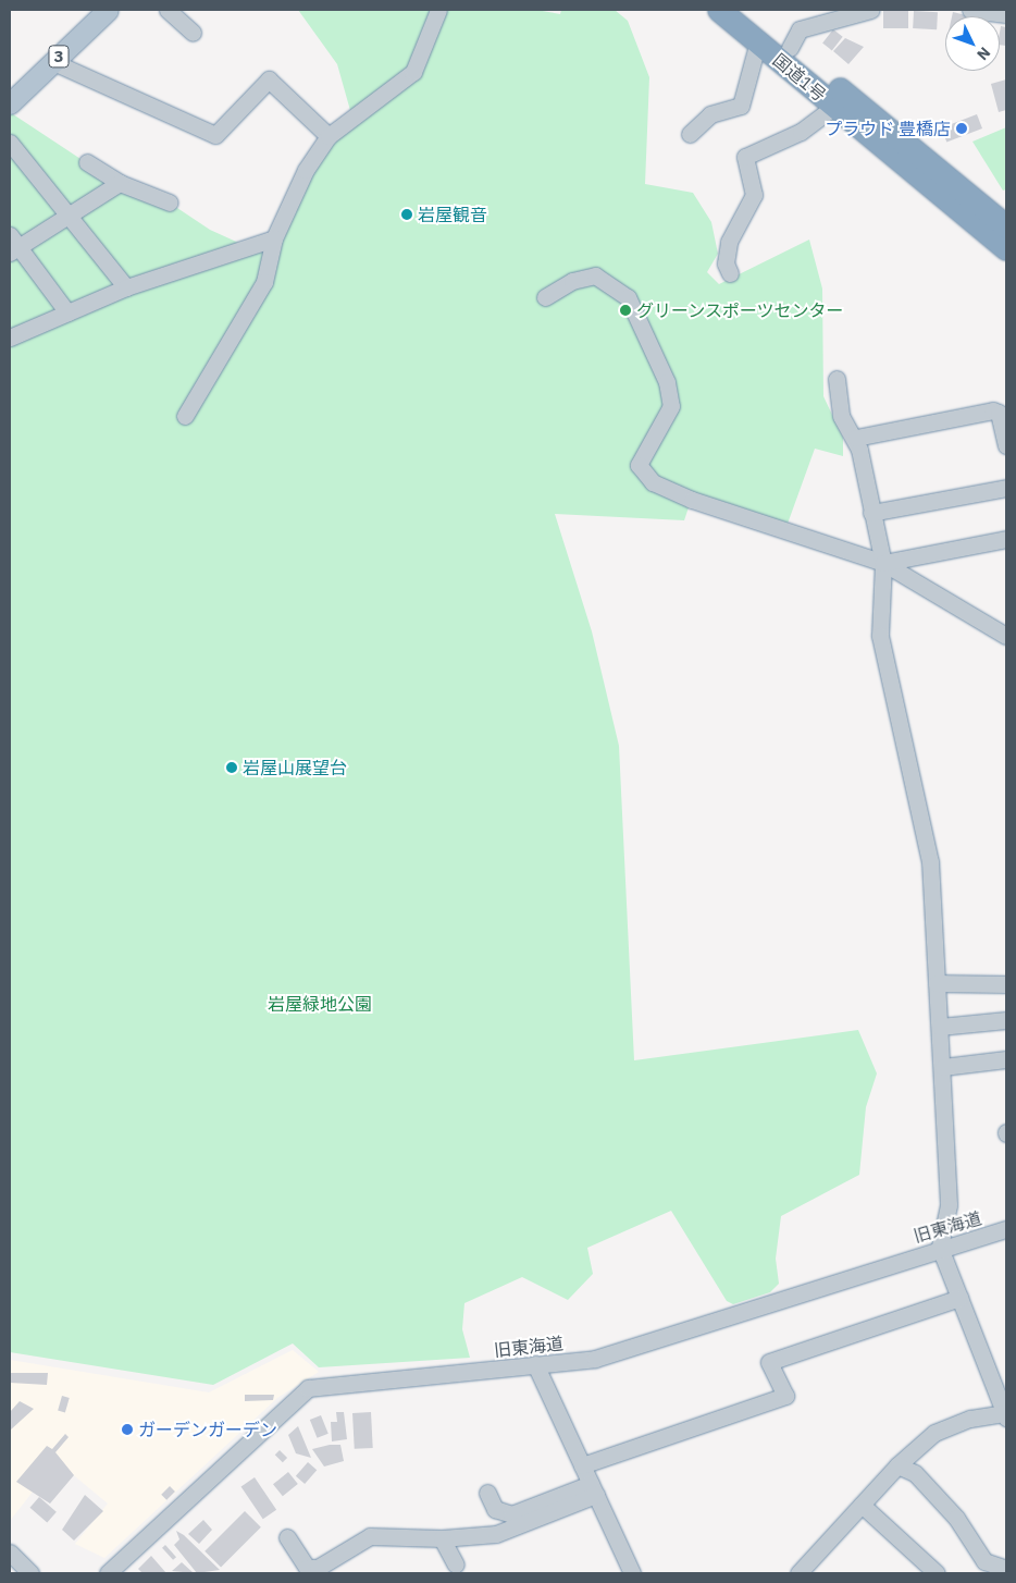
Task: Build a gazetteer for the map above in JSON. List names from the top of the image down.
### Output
{
  "streets": {
    "highway": ["国道1号"],
    "main road": ["3"],
    "street": ["旧東海道"]
  },
  "parks": ["岩屋緑地公園"],
  "places": [
    "プラウド 豊橋店",
    "岩屋観音",
    "グリーンスポーツセンター",
    "岩屋山展望台",
    "ガーデンガーデン"
  ],
  "north": "bottom right"
}
